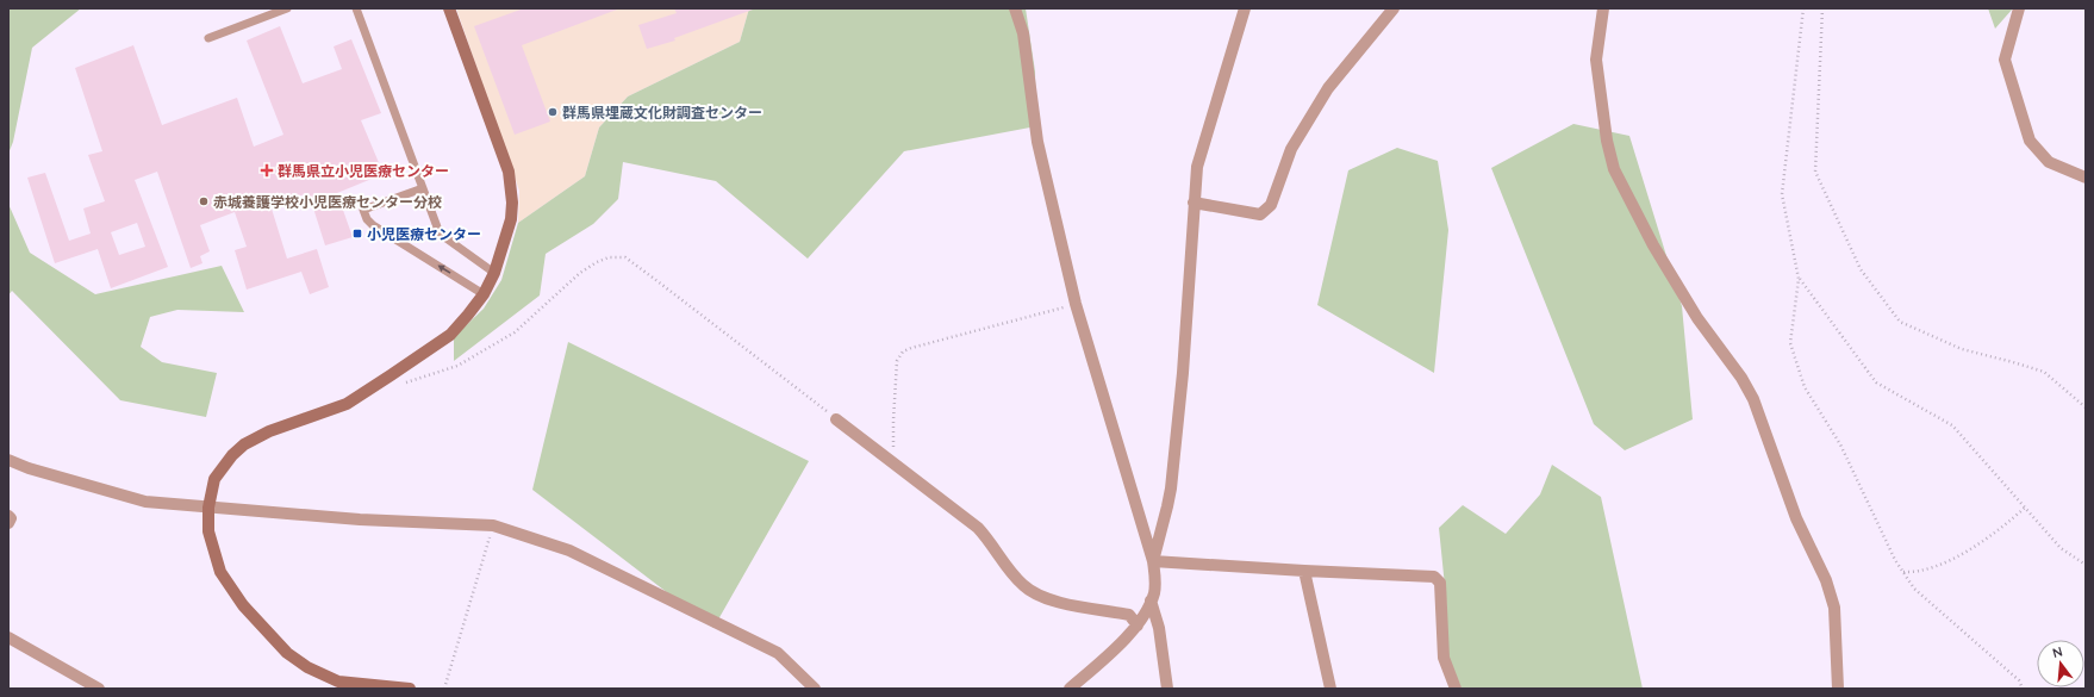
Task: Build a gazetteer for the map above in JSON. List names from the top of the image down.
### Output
{
  "places": {
    "other": ["群馬県埋蔵文化財調査センター", "赤城養護学校小児医療センター分校"],
    "health": ["群馬県立小児医療センター"],
    "transit": ["小児医療センター"]
  },
  "north": "top"
}
